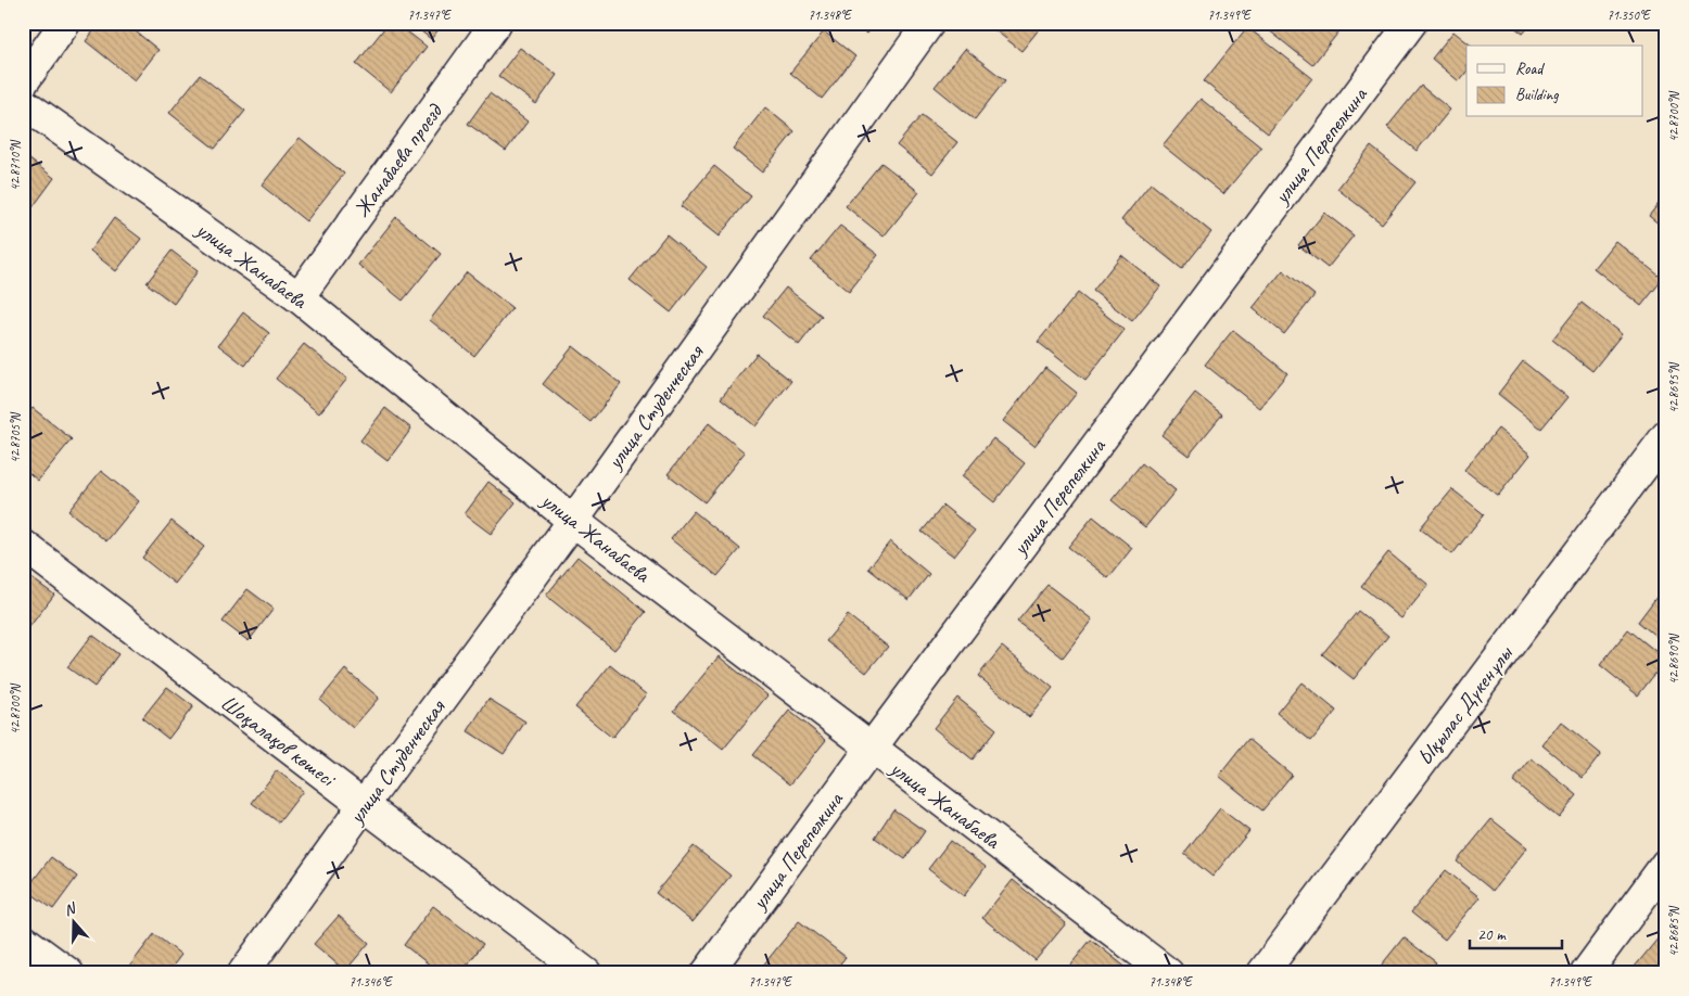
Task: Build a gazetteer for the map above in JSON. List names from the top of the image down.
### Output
{
  "streets": {
    "street": [
      "улица Перепелкина",
      "Жанабаева проезд",
      "улица Жанабаева",
      "улица Студенческая",
      "Ықылас Дүкенұлы",
      "Шоқалақов көшесі"
    ]
  },
  "crossings": [
    ["улица Перепелкина", "улица Жанабаева"],
    ["Жанабаева проезд", "улица Жанабаева"],
    ["улица Жанабаева", "улица Студенческая"],
    ["улица Студенческая", "Шоқалақов көшесі"]
  ],
  "legend": ["Road", "Building"],
  "scale_bar": "20 m",
  "north": "top",
  "coordinates": [
    "71.347°E",
    "71.348°E",
    "71.349°E",
    "71.350°E",
    "42.8700°N",
    "42.8710°N",
    "42.8695°N",
    "42.8705°N",
    "42.8690°N",
    "42.8685°N",
    "71.346°E"
  ]
}
